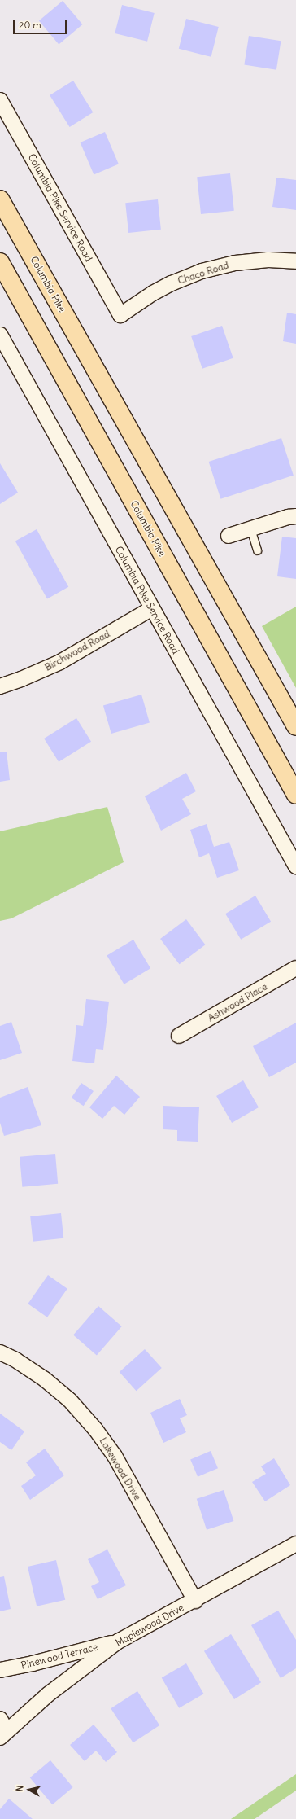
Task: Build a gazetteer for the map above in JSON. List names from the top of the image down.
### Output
{
  "streets": {
    "main road": ["Columbia Pike"],
    "street": [
      "Columbia Pike Service Road",
      "Chaco Road",
      "Birchwood Road",
      "Ashwood Place",
      "Lakewood Drive",
      "Maplewood Drive",
      "Pinewood Terrace"
    ]
  },
  "crossings": [
    ["Columbia Pike Service Road", "Chaco Road"],
    ["Columbia Pike Service Road", "Birchwood Road"],
    ["Lakewood Drive", "Maplewood Drive"],
    ["Maplewood Drive", "Pinewood Terrace"]
  ],
  "scale_bar": "20 m",
  "north": "left"
}
